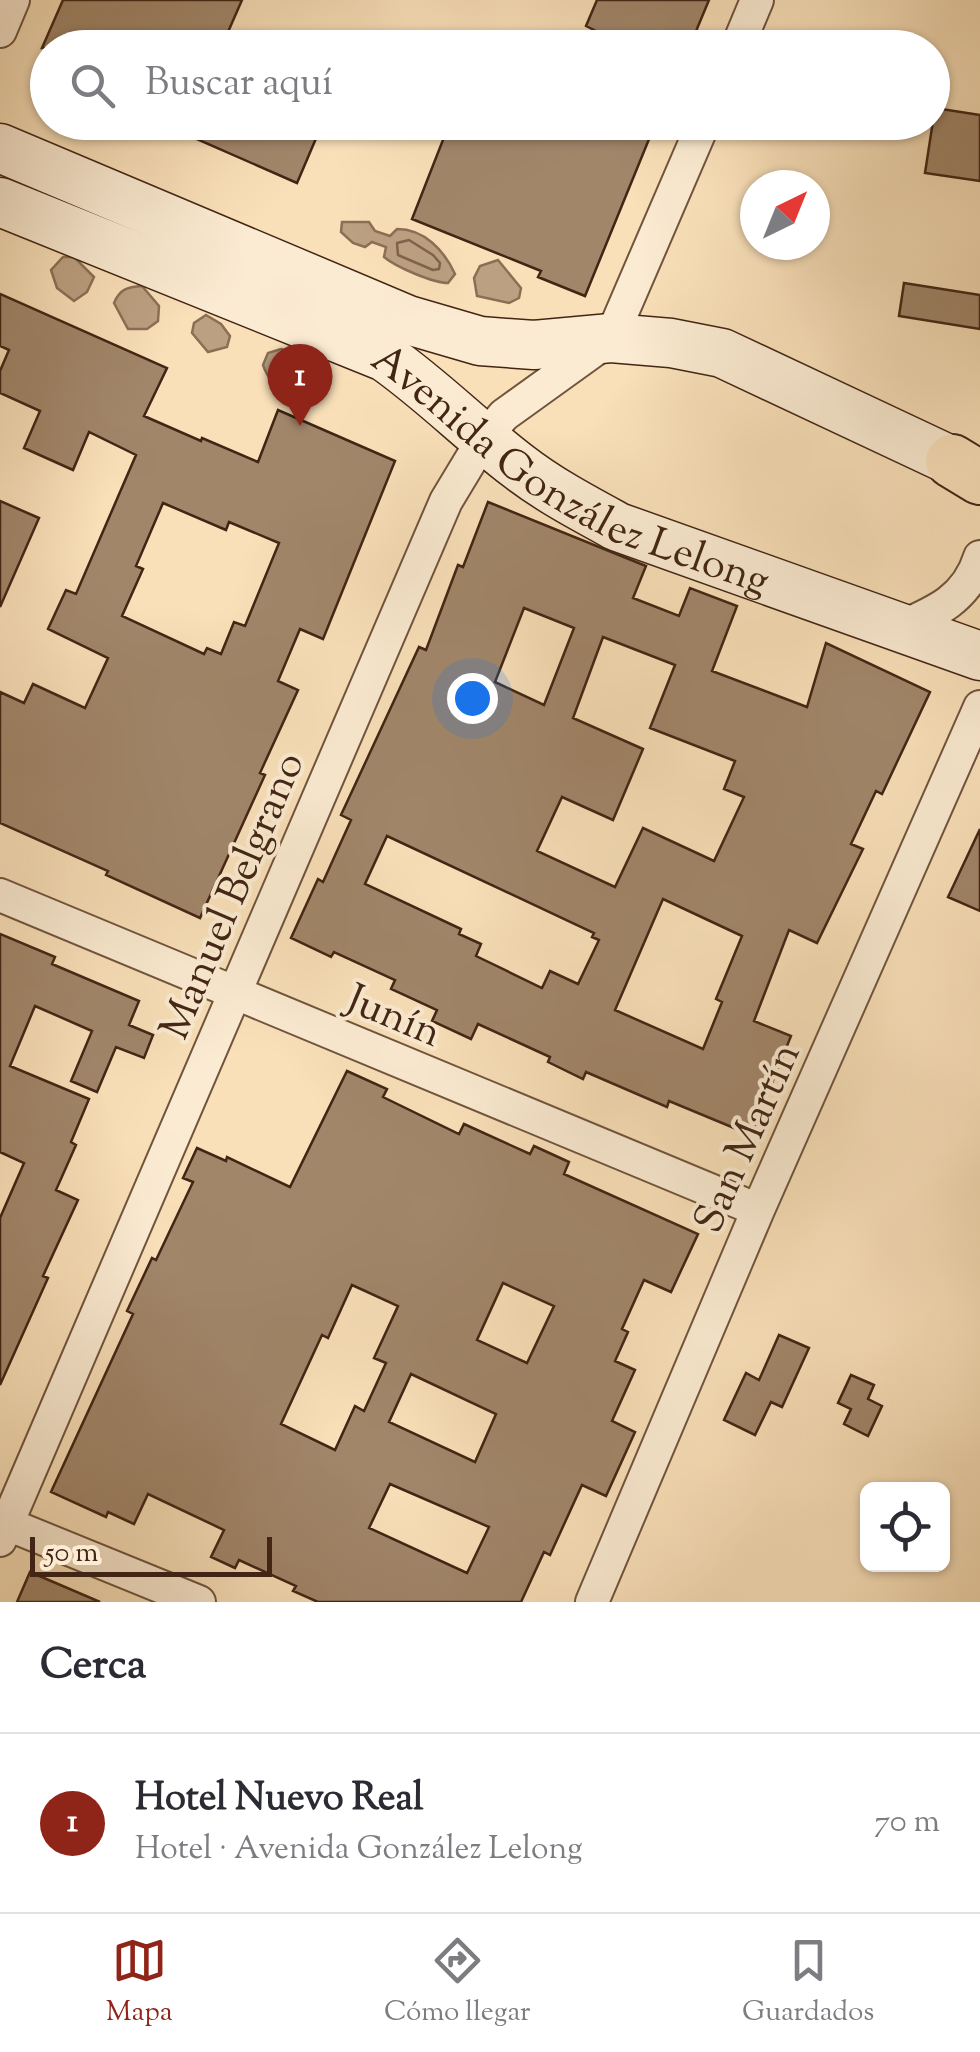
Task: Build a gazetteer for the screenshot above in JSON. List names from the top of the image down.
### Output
{
  "streets": {
    "main road": ["Avenida González Lelong"],
    "street": ["Manuel Belgrano", "Junín", "San Martín"]
  },
  "crossings": [
    ["Avenida González Lelong", "Manuel Belgrano"],
    ["Manuel Belgrano", "Junín"],
    ["Junín", "San Martín"]
  ],
  "scale_bar": "50 m",
  "north": "top right",
  "page": {
    "search": "Buscar aquí",
    "pins": "1",
    "scale": "50 m",
    "heading": "Cerca",
    "list": [
      {
        "mark": "1",
        "name": "Hotel Nuevo Real",
        "note": "Hotel · Avenida González Lelong",
        "value": "70 m"
      }
    ],
    "nav": ["Mapa", "Cómo llegar", "Guardados"]
  }
}
